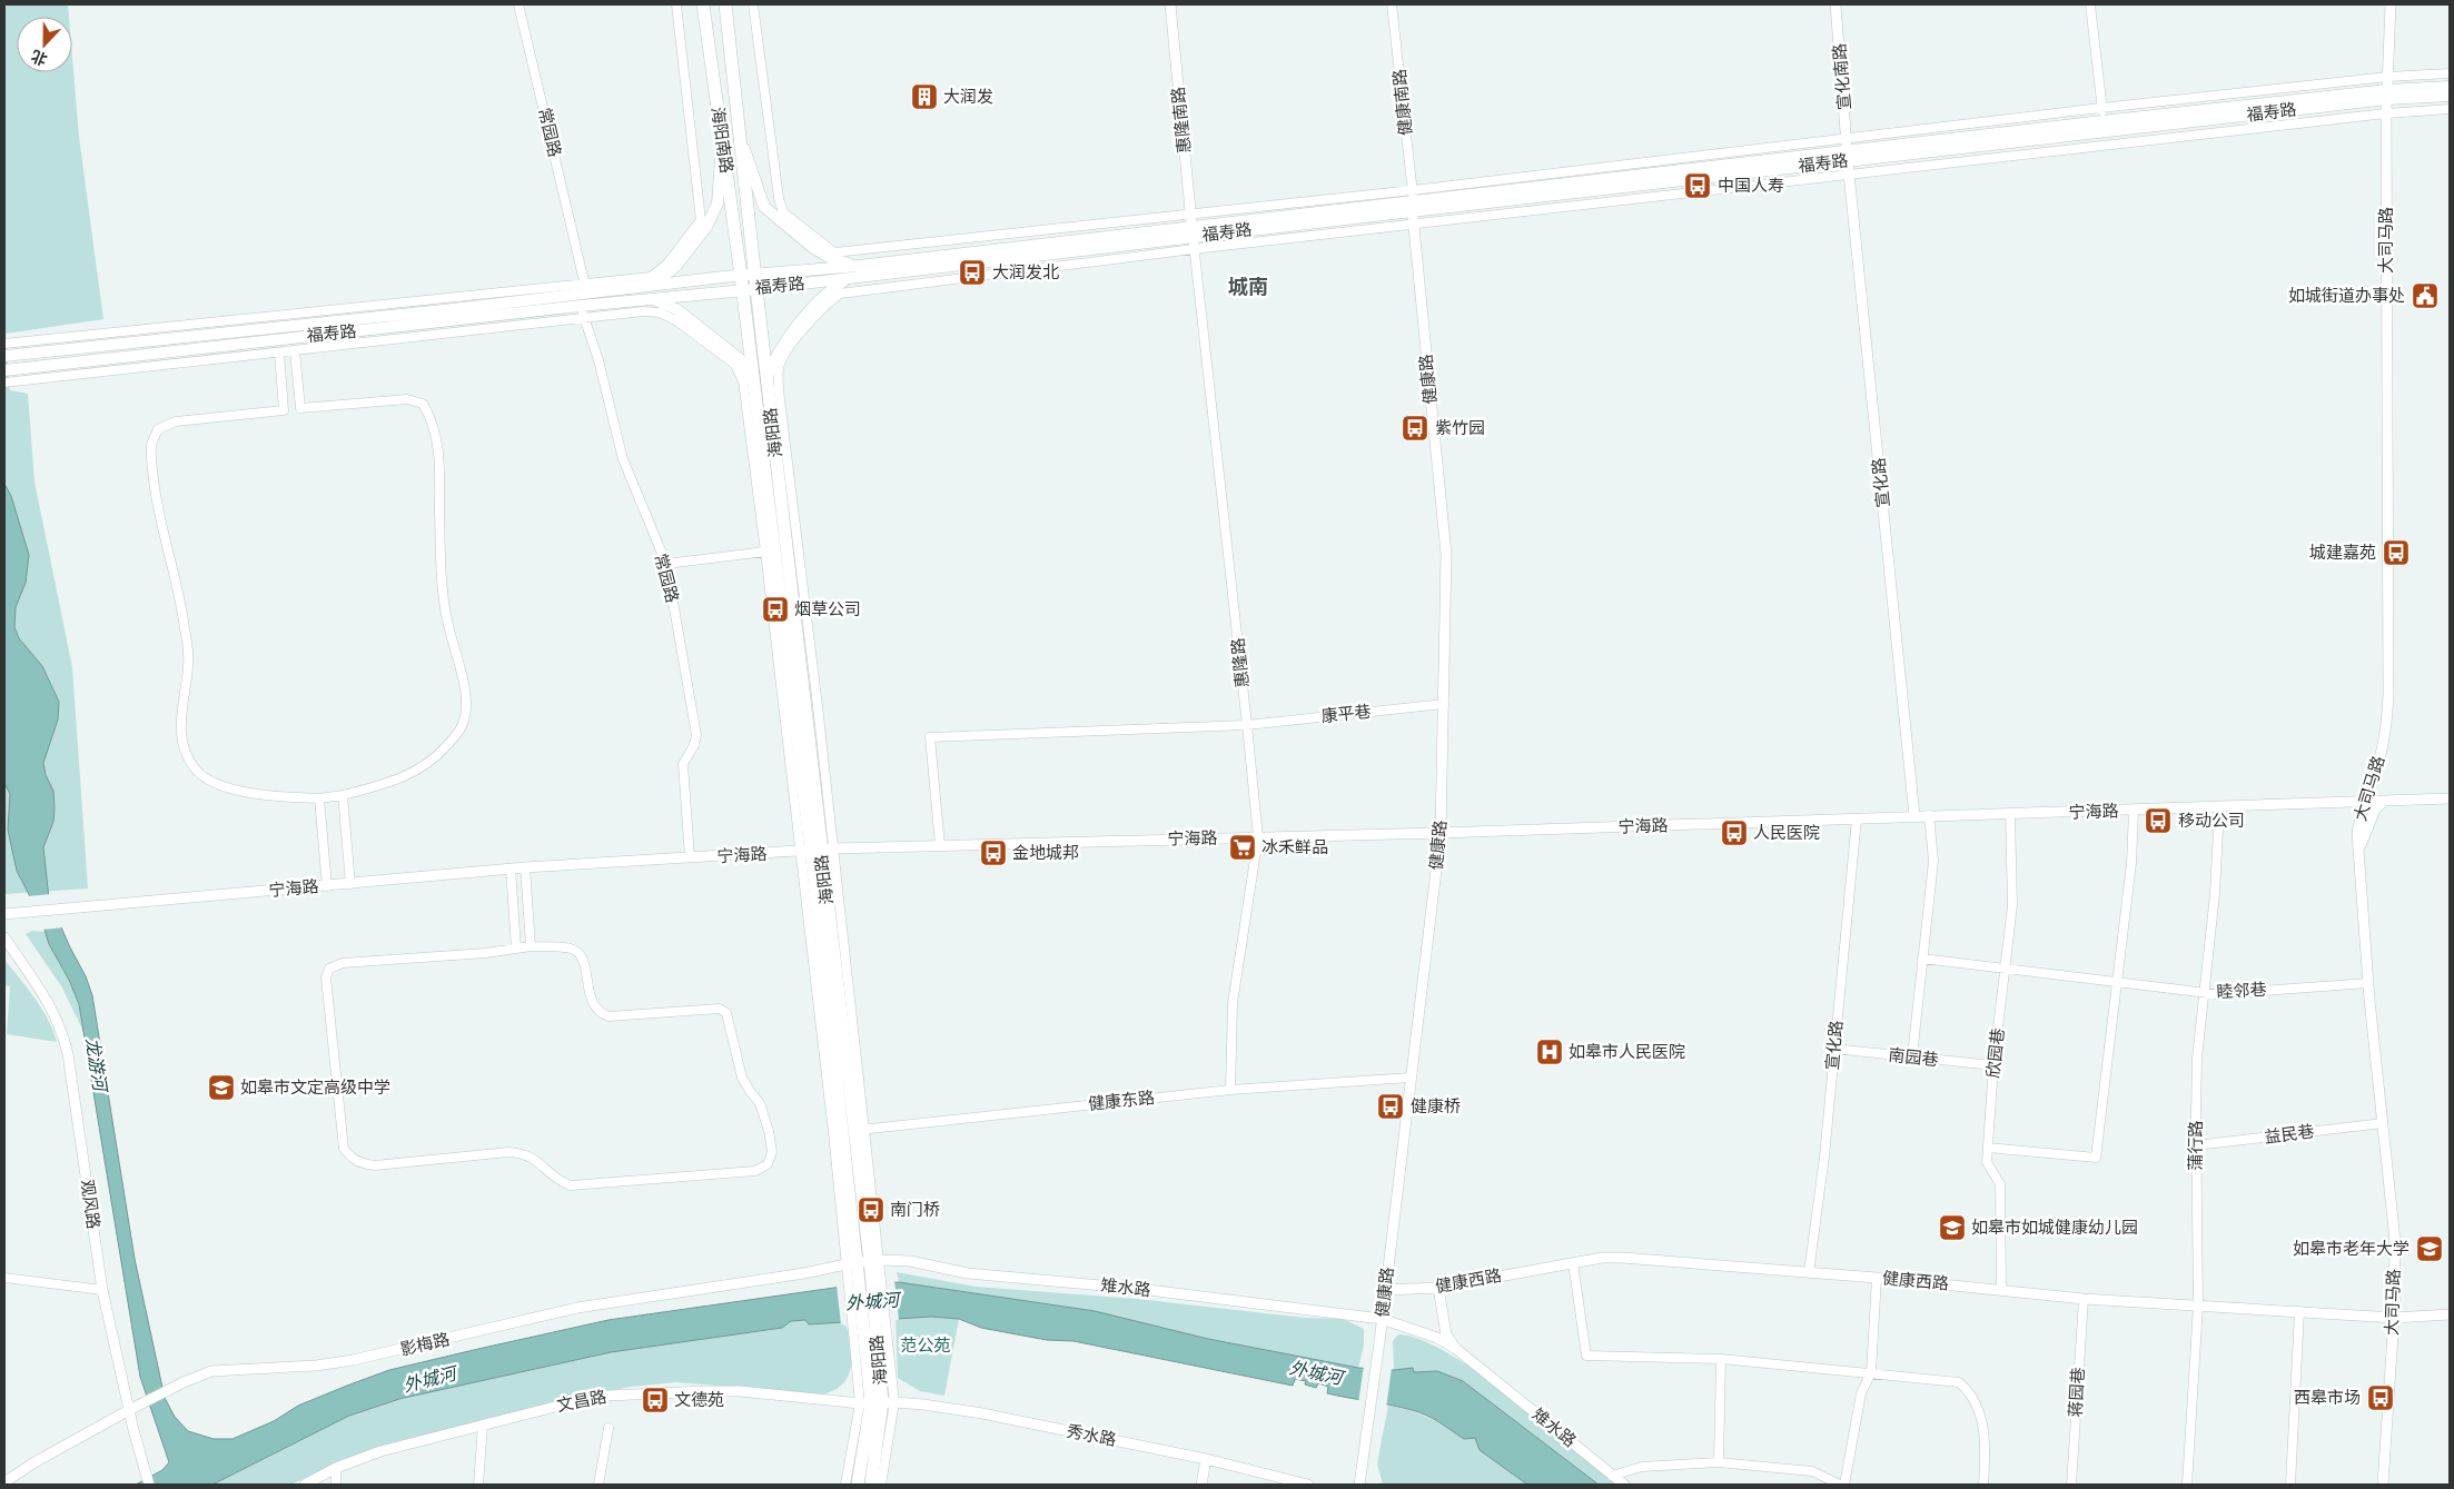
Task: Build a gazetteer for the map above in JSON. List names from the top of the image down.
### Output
{
  "streets": {
    "main road": ["福寿路", "海阳南路", "海阳路"],
    "street": [
      "宣化南路",
      "健康南路",
      "惠隆南路",
      "常园路",
      "大司马路",
      "健康路",
      "宣化路",
      "惠隆路",
      "康平巷",
      "宁海路",
      "睦邻巷",
      "欣园巷",
      "南园巷",
      "健康东路",
      "益民巷",
      "蒲行路",
      "观风路",
      "健康西路",
      "雉水路",
      "影梅路",
      "蒋园巷",
      "文昌路",
      "秀水路"
    ]
  },
  "crossings": [
    ["宣化南路", "福寿路"],
    ["宣化南路", "宣化路"],
    ["健康南路", "福寿路"],
    ["健康南路", "健康路"],
    ["福寿路", "惠隆南路"],
    ["福寿路", "常园路"],
    ["福寿路", "海阳南路"],
    ["福寿路", "大司马路"],
    ["福寿路", "健康路"],
    ["福寿路", "海阳路"],
    ["福寿路", "宣化路"],
    ["福寿路", "惠隆路"],
    ["惠隆南路", "惠隆路"],
    ["常园路", "宁海路"],
    ["海阳南路", "海阳路"],
    ["大司马路", "宁海路"],
    ["大司马路", "睦邻巷"],
    ["大司马路", "益民巷"],
    ["大司马路", "健康西路"],
    ["健康路", "康平巷"],
    ["健康路", "宁海路"],
    ["健康路", "健康东路"],
    ["健康路", "健康西路"],
    ["健康路", "雉水路"],
    ["海阳路", "宁海路"],
    ["海阳路", "健康东路"],
    ["海阳路", "雉水路"],
    ["海阳路", "影梅路"],
    ["海阳路", "文昌路"],
    ["海阳路", "秀水路"],
    ["宣化路", "宁海路"],
    ["宣化路", "南园巷"],
    ["宣化路", "健康西路"],
    ["惠隆路", "康平巷"],
    ["惠隆路", "宁海路"],
    ["惠隆路", "健康东路"],
    ["康平巷", "宁海路"],
    ["宁海路", "欣园巷"],
    ["宁海路", "蒲行路"],
    ["睦邻巷", "欣园巷"],
    ["睦邻巷", "蒲行路"],
    ["欣园巷", "南园巷"],
    ["欣园巷", "健康西路"],
    ["益民巷", "蒲行路"],
    ["蒲行路", "健康西路"],
    ["观风路", "影梅路"],
    ["健康西路", "雉水路"],
    ["健康西路", "蒋园巷"],
    ["雉水路", "影梅路"],
    ["文昌路", "秀水路"]
  ],
  "districts": ["城南"],
  "water": ["龙游河", "外城河"],
  "parks": ["范公苑"],
  "places": {
    "building": ["大润发"],
    "bus stop": [
      "中国人寿",
      "大润发北",
      "紫竹园",
      "城建嘉苑",
      "烟草公司",
      "移动公司",
      "人民医院",
      "金地城邦",
      "健康桥",
      "南门桥",
      "西皋市场",
      "文德苑"
    ],
    "public building": ["如城街道办事处"],
    "supermarket": ["冰禾鲜品"],
    "hospital": ["如皋市人民医院"],
    "school or university": ["如皋市文定高级中学", "如皋市如城健康幼儿园", "如皋市老年大学"]
  },
  "north": "bottom"
}
